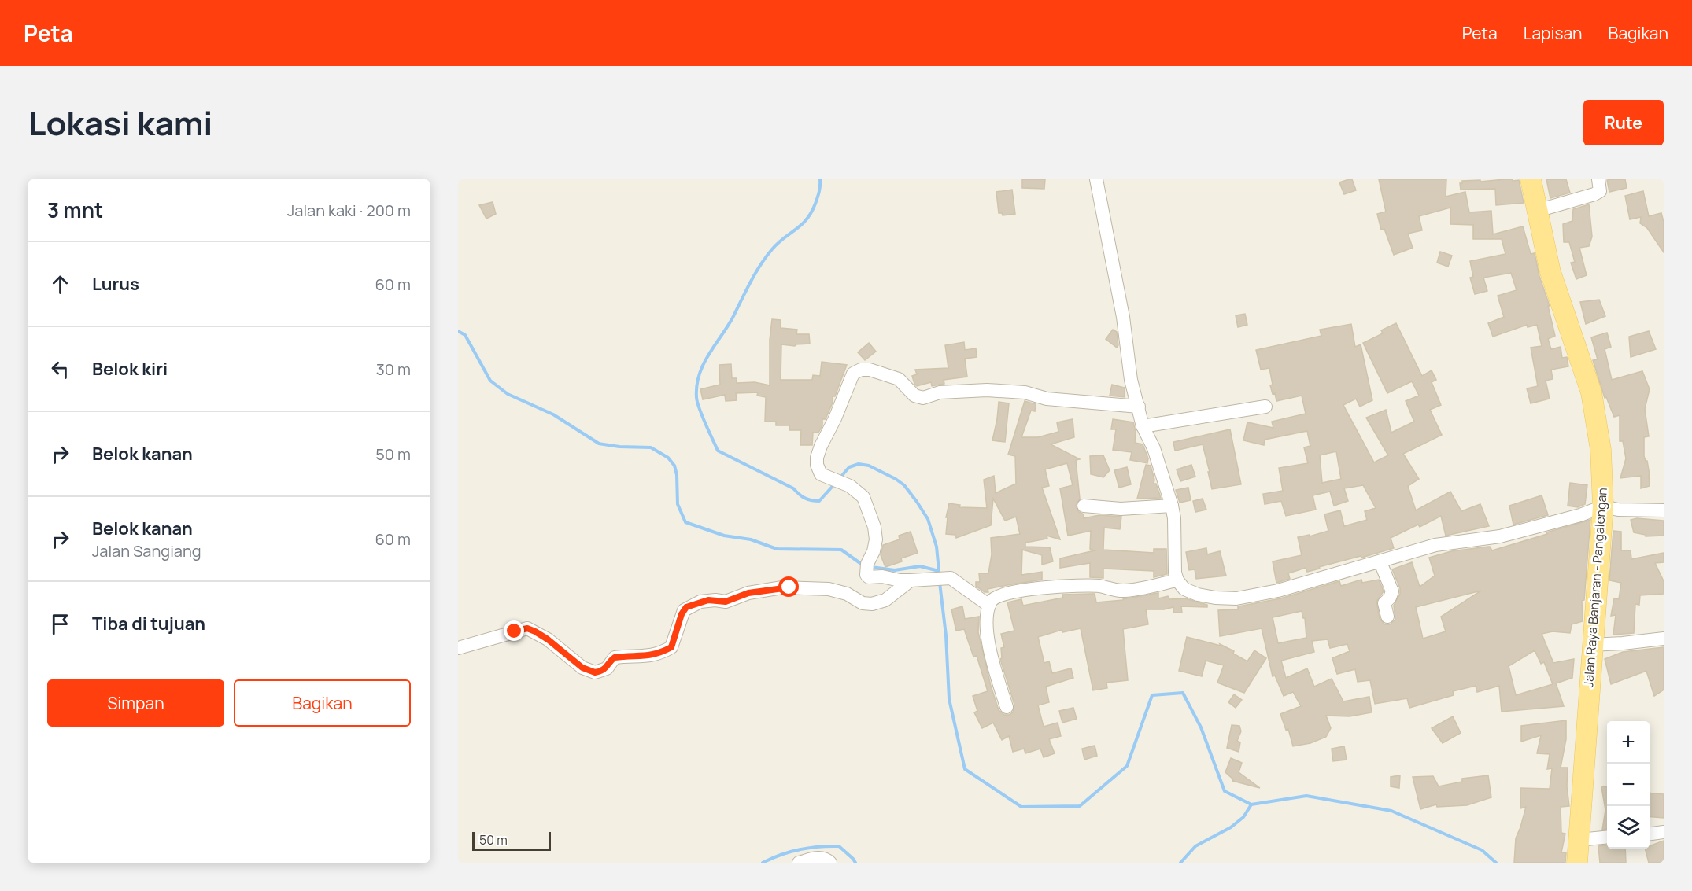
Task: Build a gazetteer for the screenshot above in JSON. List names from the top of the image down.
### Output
{
  "streets": {
    "main road": ["Jalan Raya Banjaran - Pangalengan"]
  },
  "scale_bar": "50 m",
  "page": {
    "header": "Peta",
    "nav": ["Peta", "Lapisan", "Bagikan"],
    "title": "Lokasi kami",
    "buttons": [
      "Rute",
      ["Simpan", "Bagikan"]
    ],
    "heading": ["3 mnt", "Jalan kaki · 200 m"],
    "list": [
      ["Lurus", "60 m"],
      ["Belok kiri", "30 m"],
      ["Belok kanan", "50 m"],
      ["Belok kanan", "Jalan Sangiang", "60 m"],
      "Tiba di tujuan"
    ],
    "map_buttons": ["+", "−"],
    "scale": "50 m"
  }
}
